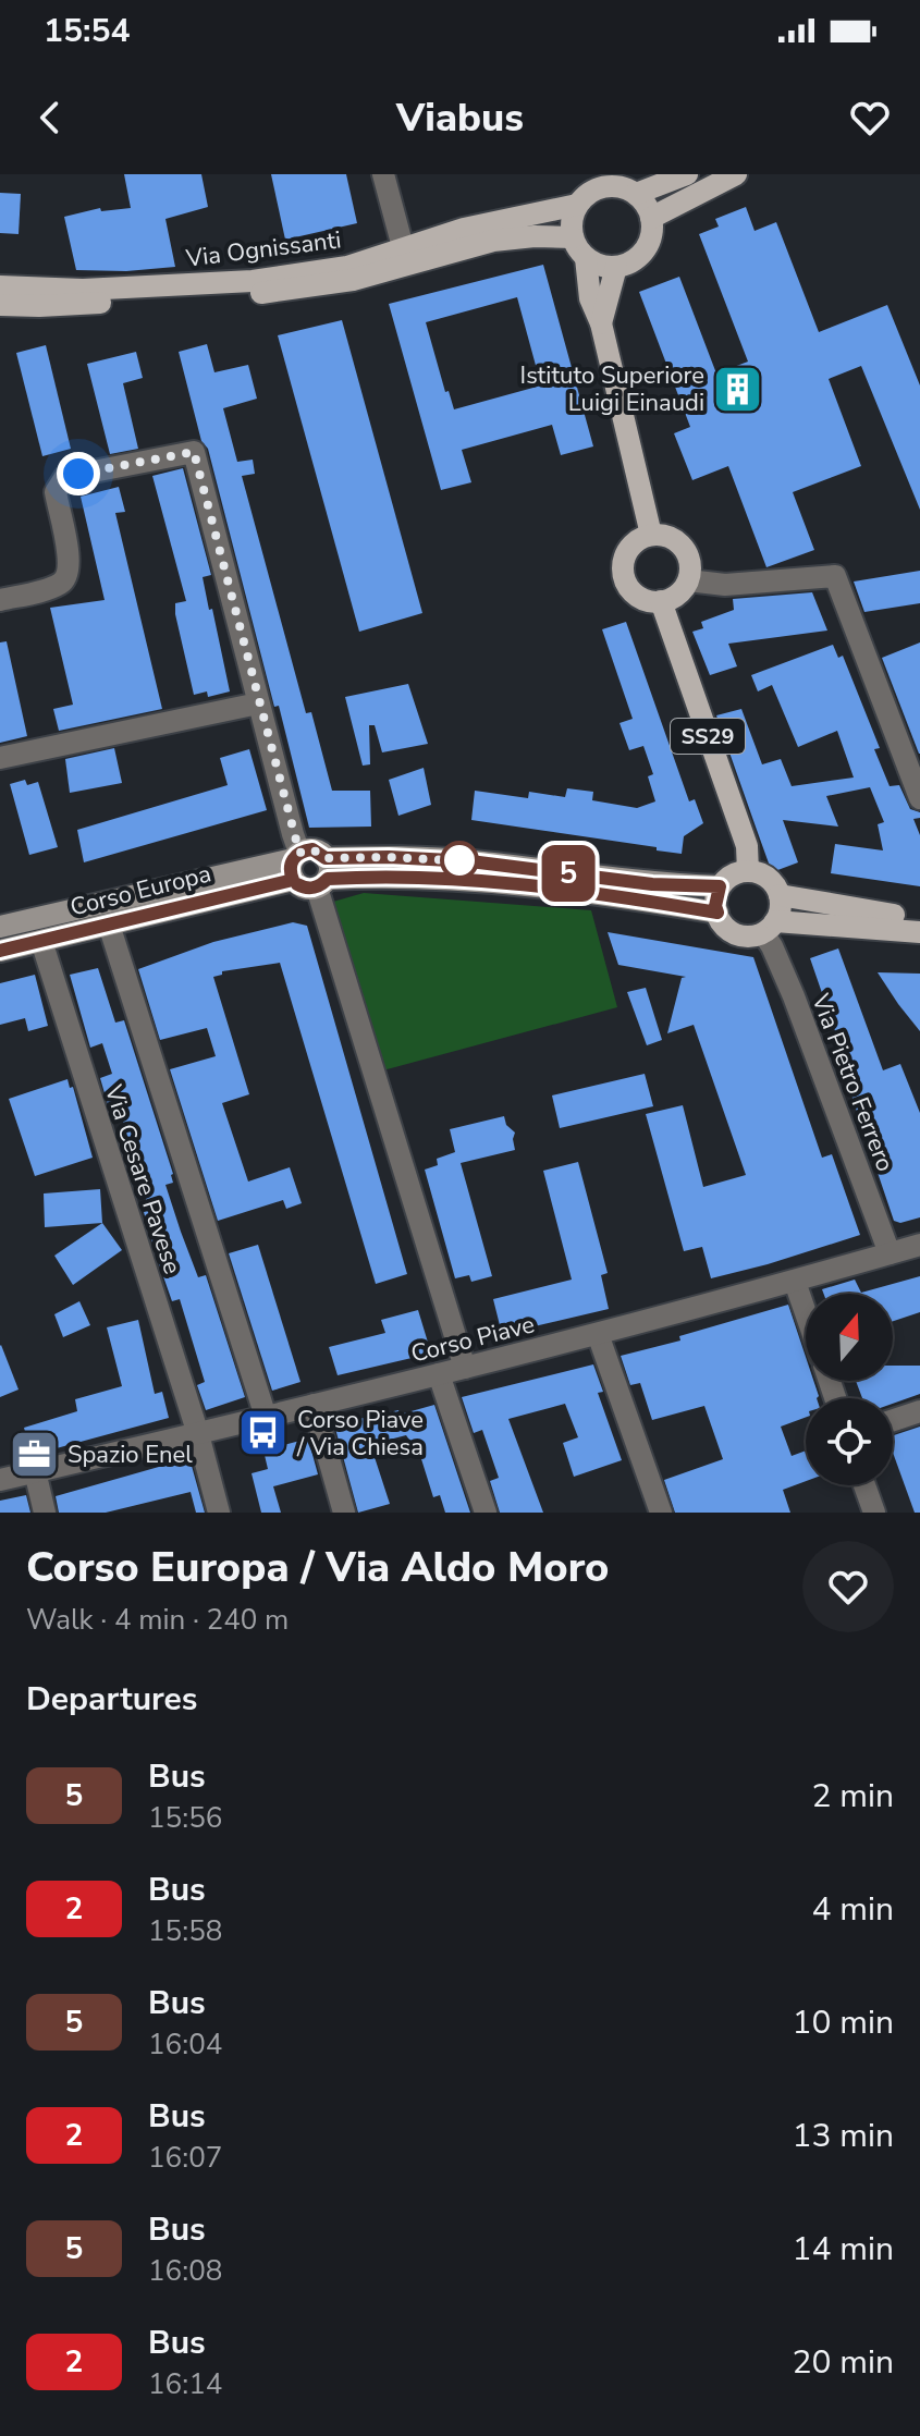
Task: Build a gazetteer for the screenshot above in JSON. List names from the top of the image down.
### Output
{
  "streets": {
    "main road": ["Via Ognissanti", "SS29", "Corso Europa"],
    "street": ["Via Pietro Ferrero", "Via Cesare Pavese", "Corso Piave"]
  },
  "crossings": [
    ["SS29", "Corso Europa"],
    ["SS29", "Via Pietro Ferrero"],
    ["Corso Europa", "Via Pietro Ferrero"],
    ["Corso Europa", "Via Cesare Pavese"],
    ["Via Pietro Ferrero", "Corso Piave"],
    ["Via Cesare Pavese", "Corso Piave"]
  ],
  "places": {
    "building": ["Istituto Superiore Luigi Einaudi"],
    "bus stop": ["Corso Piave / Via Chiesa"],
    "office": ["Spazio Enel"]
  },
  "lines": ["bus line 5"],
  "north": "top",
  "page": {
    "status": "15:54",
    "header": "Viabus",
    "on_map": "5",
    "heading": [
      ["Corso Europa / Via Aldo Moro", "Walk · 4 min · 240 m"],
      "Departures"
    ],
    "list": [
      {
        "mark": "5",
        "name": "Bus",
        "note": "15:56",
        "value": "2 min"
      },
      {
        "mark": "2",
        "name": "Bus",
        "note": "15:58",
        "value": "4 min"
      },
      {
        "mark": "5",
        "name": "Bus",
        "note": "16:04",
        "value": "10 min"
      },
      {
        "mark": "2",
        "name": "Bus",
        "note": "16:07",
        "value": "13 min"
      },
      {
        "mark": "5",
        "name": "Bus",
        "note": "16:08",
        "value": "14 min"
      },
      {
        "mark": "2",
        "name": "Bus",
        "note": "16:14",
        "value": "20 min"
      }
    ]
  }
}
